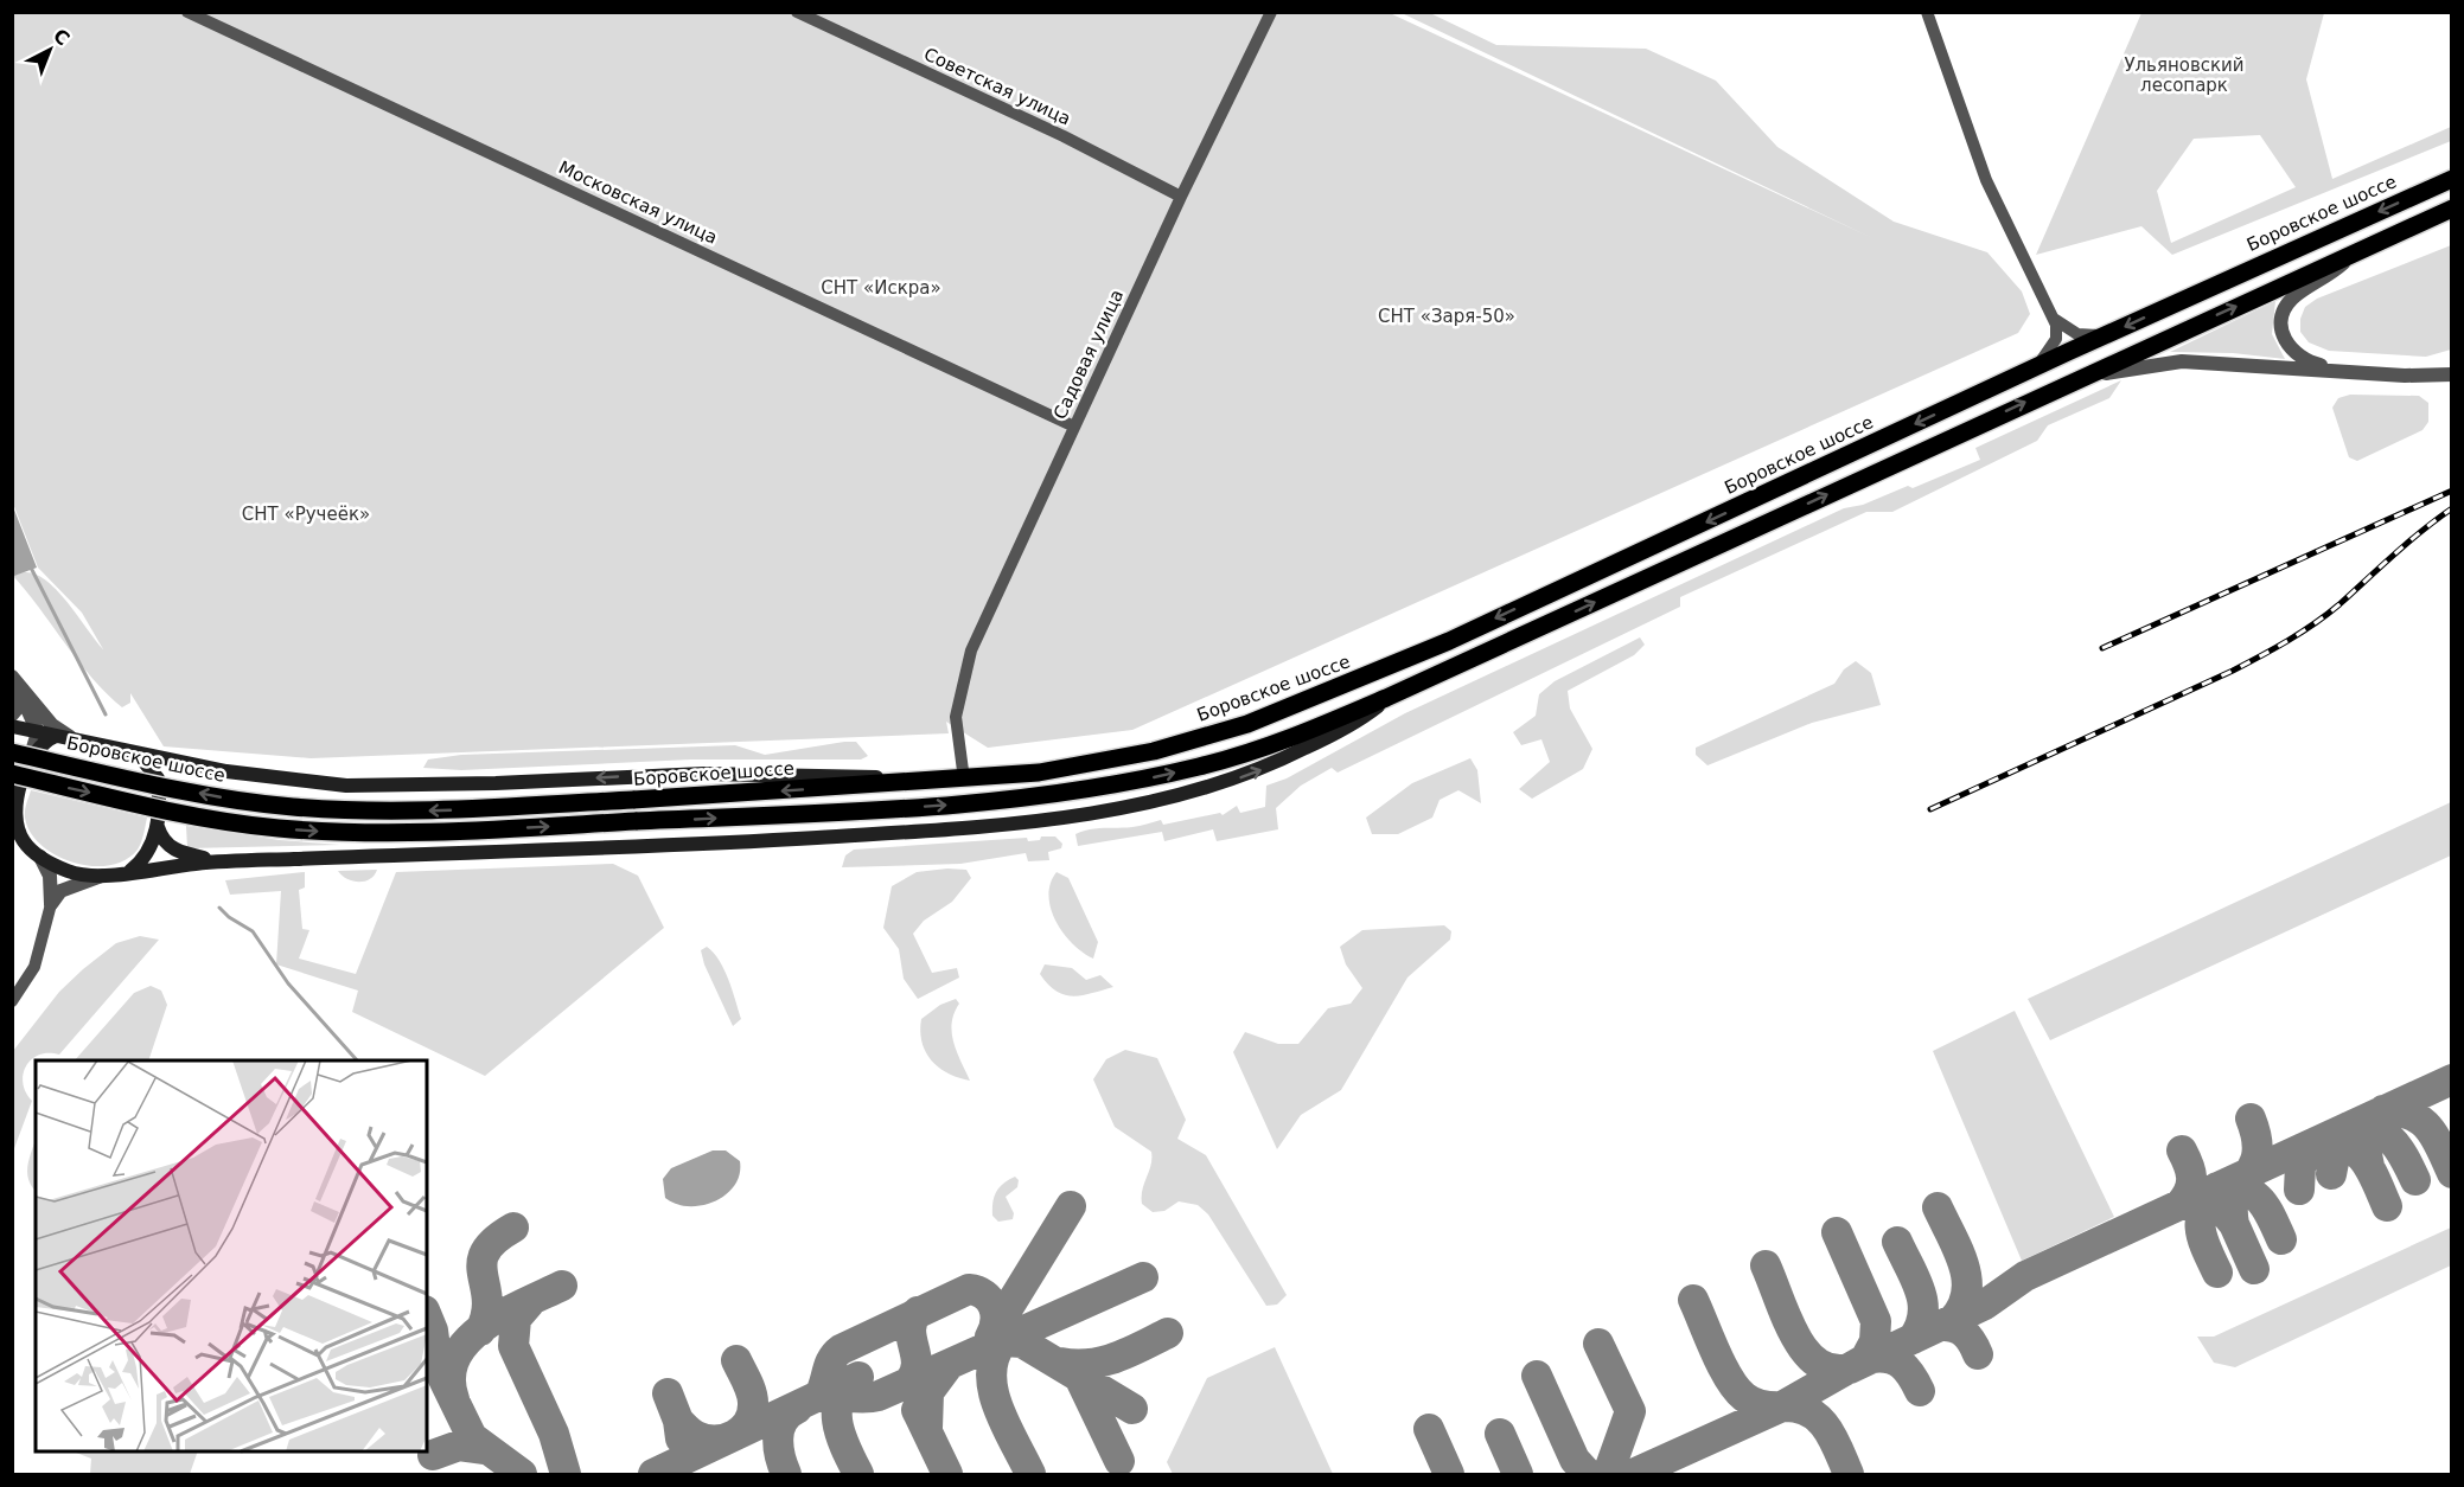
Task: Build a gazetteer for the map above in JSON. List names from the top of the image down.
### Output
{
  "streets": {
    "main road": ["Боровское шоссе"],
    "street": ["Советская улица", "Московская улица", "Садовая улица"]
  },
  "crossings": [
    ["Советская улица", "Садовая улица"],
    ["Московская улица", "Садовая улица"],
    ["Боровское шоссе", "Садовая улица"]
  ],
  "parks": [
    "Ульяновский лесопарк",
    "СНТ «Искра»",
    "СНТ «Заря-50»",
    "СНТ «Ручеёк»"
  ],
  "north": "top right"
}
